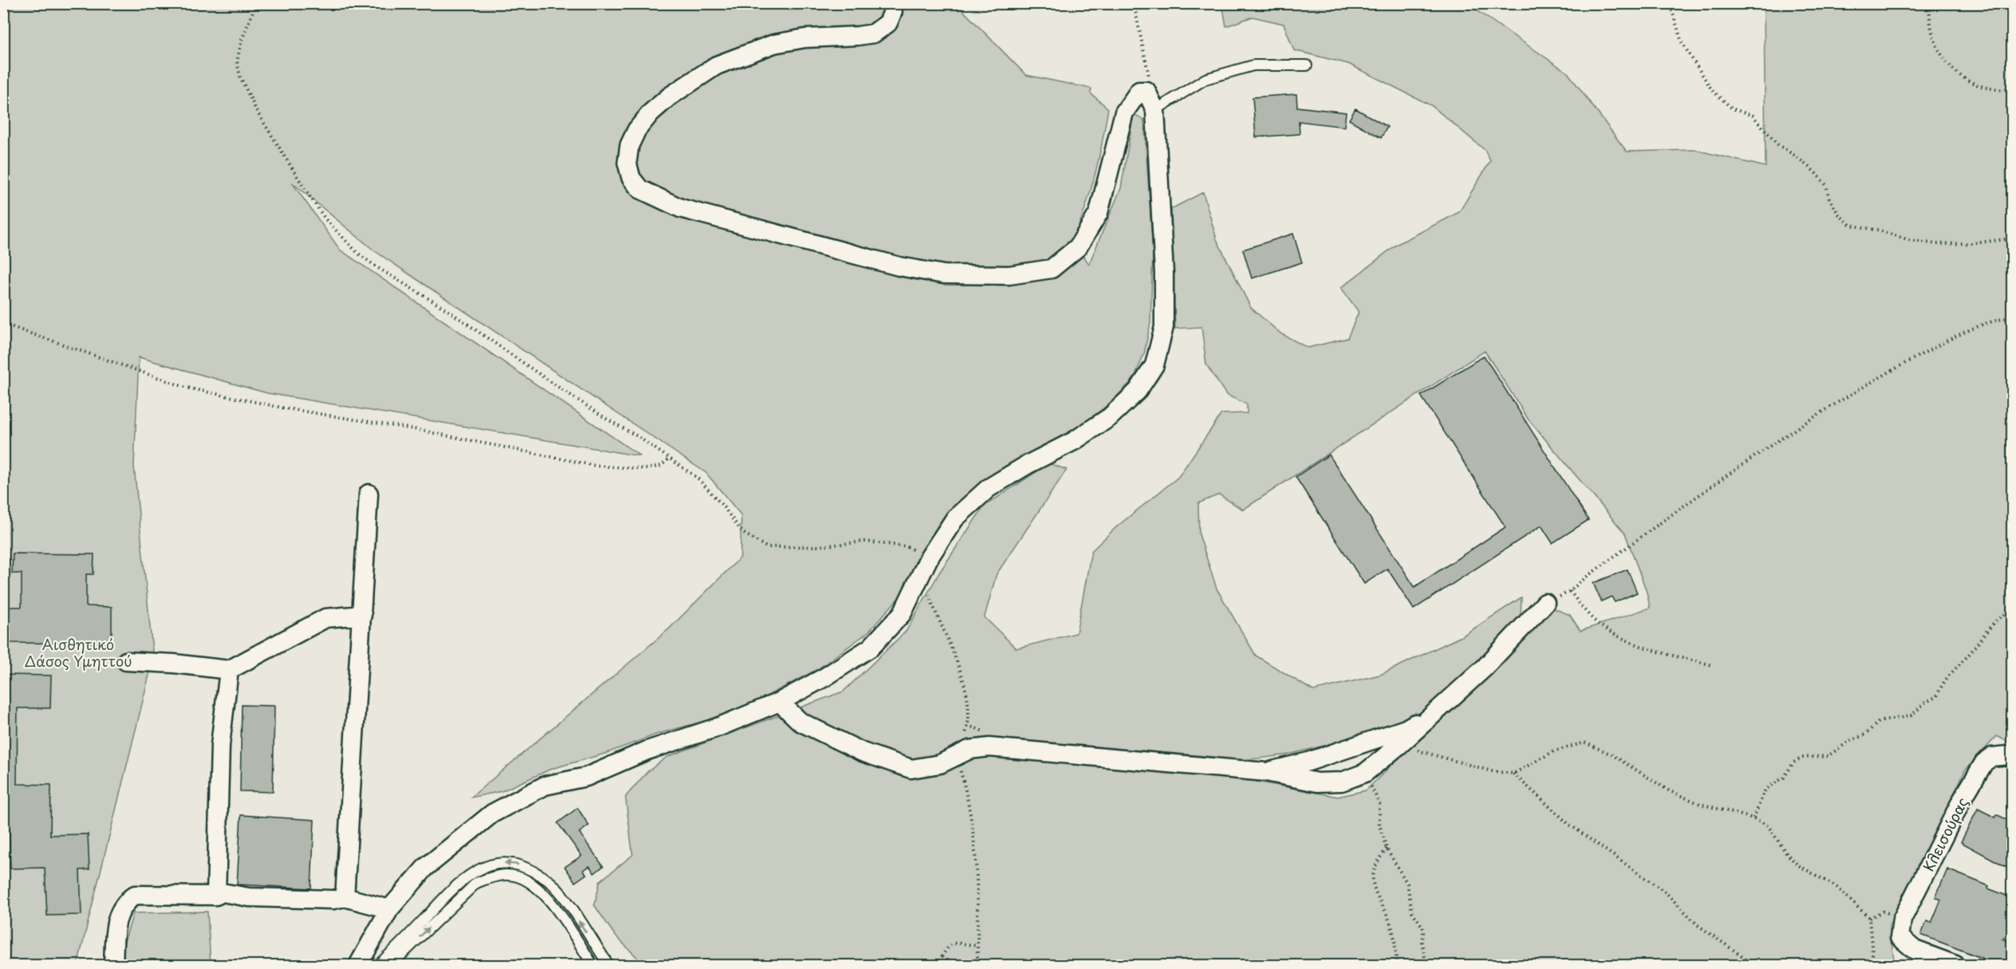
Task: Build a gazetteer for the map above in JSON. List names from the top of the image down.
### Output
{
  "streets": {
    "street": ["Κλεισούρας"]
  },
  "parks": ["Αισθητικό Δάσος Υμηττού"]
}
